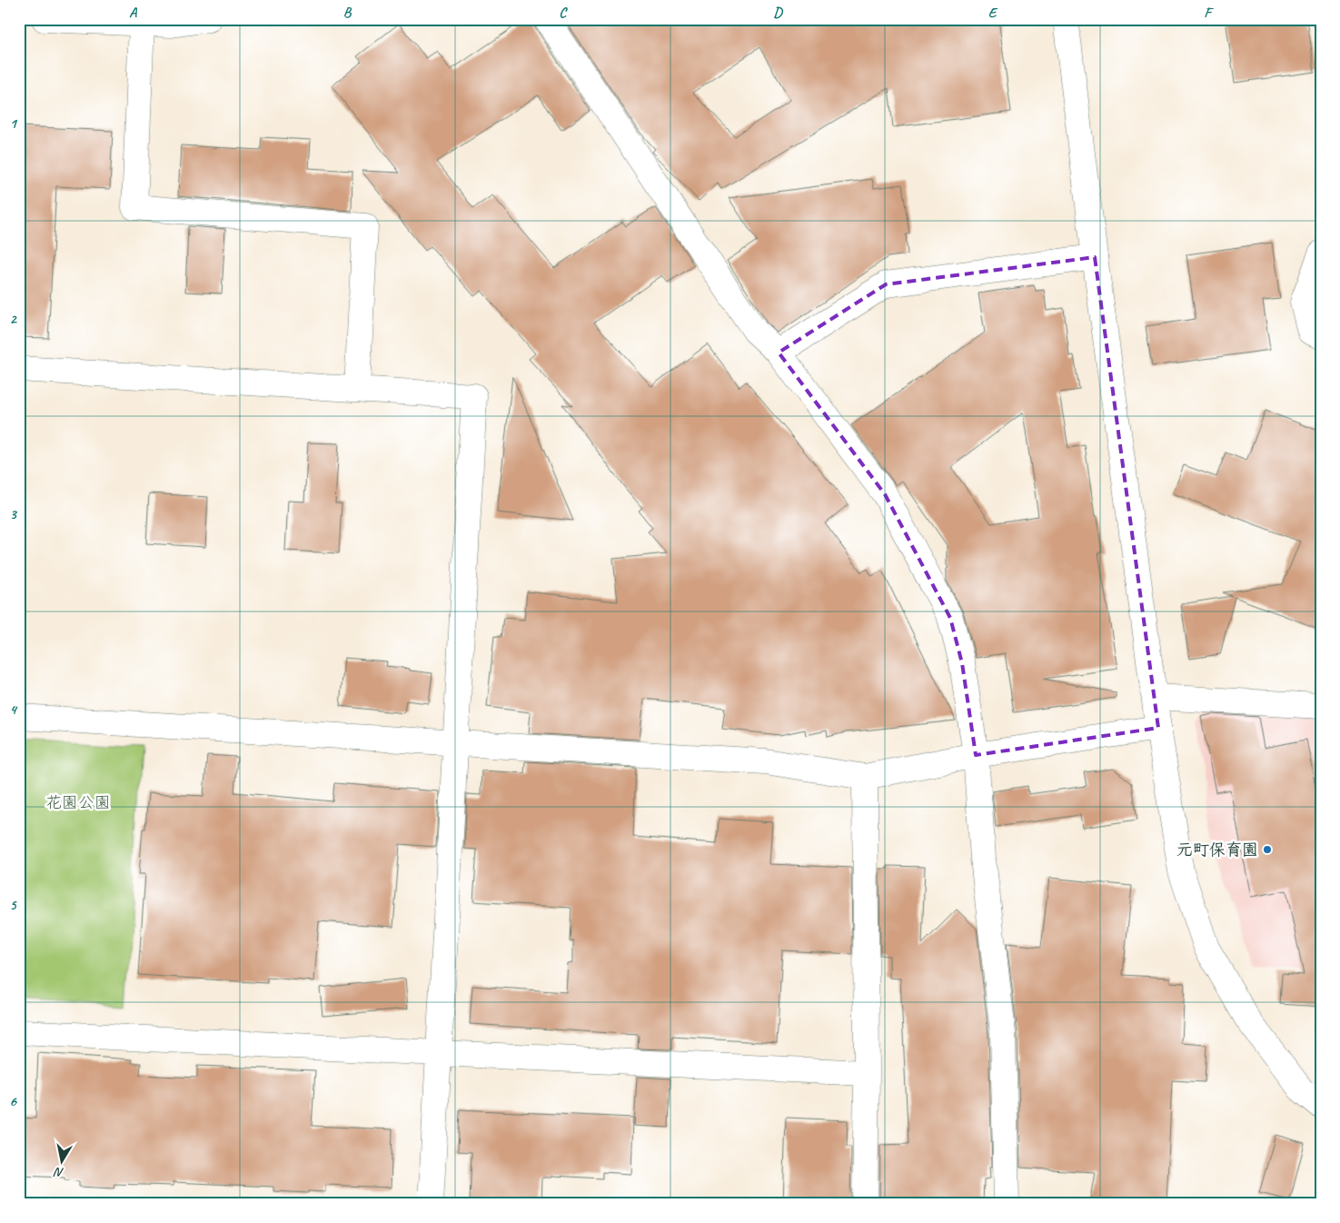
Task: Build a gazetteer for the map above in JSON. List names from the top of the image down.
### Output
{
  "parks": ["花園公園"],
  "places": ["元町保育園"],
  "north": "bottom",
  "grid": {
    "columns": [
      "A",
      "B",
      "C",
      "D",
      "E",
      "F"
    ],
    "rows": [
      "1",
      "2",
      "3",
      "4",
      "5",
      "6"
    ]
  }
}
